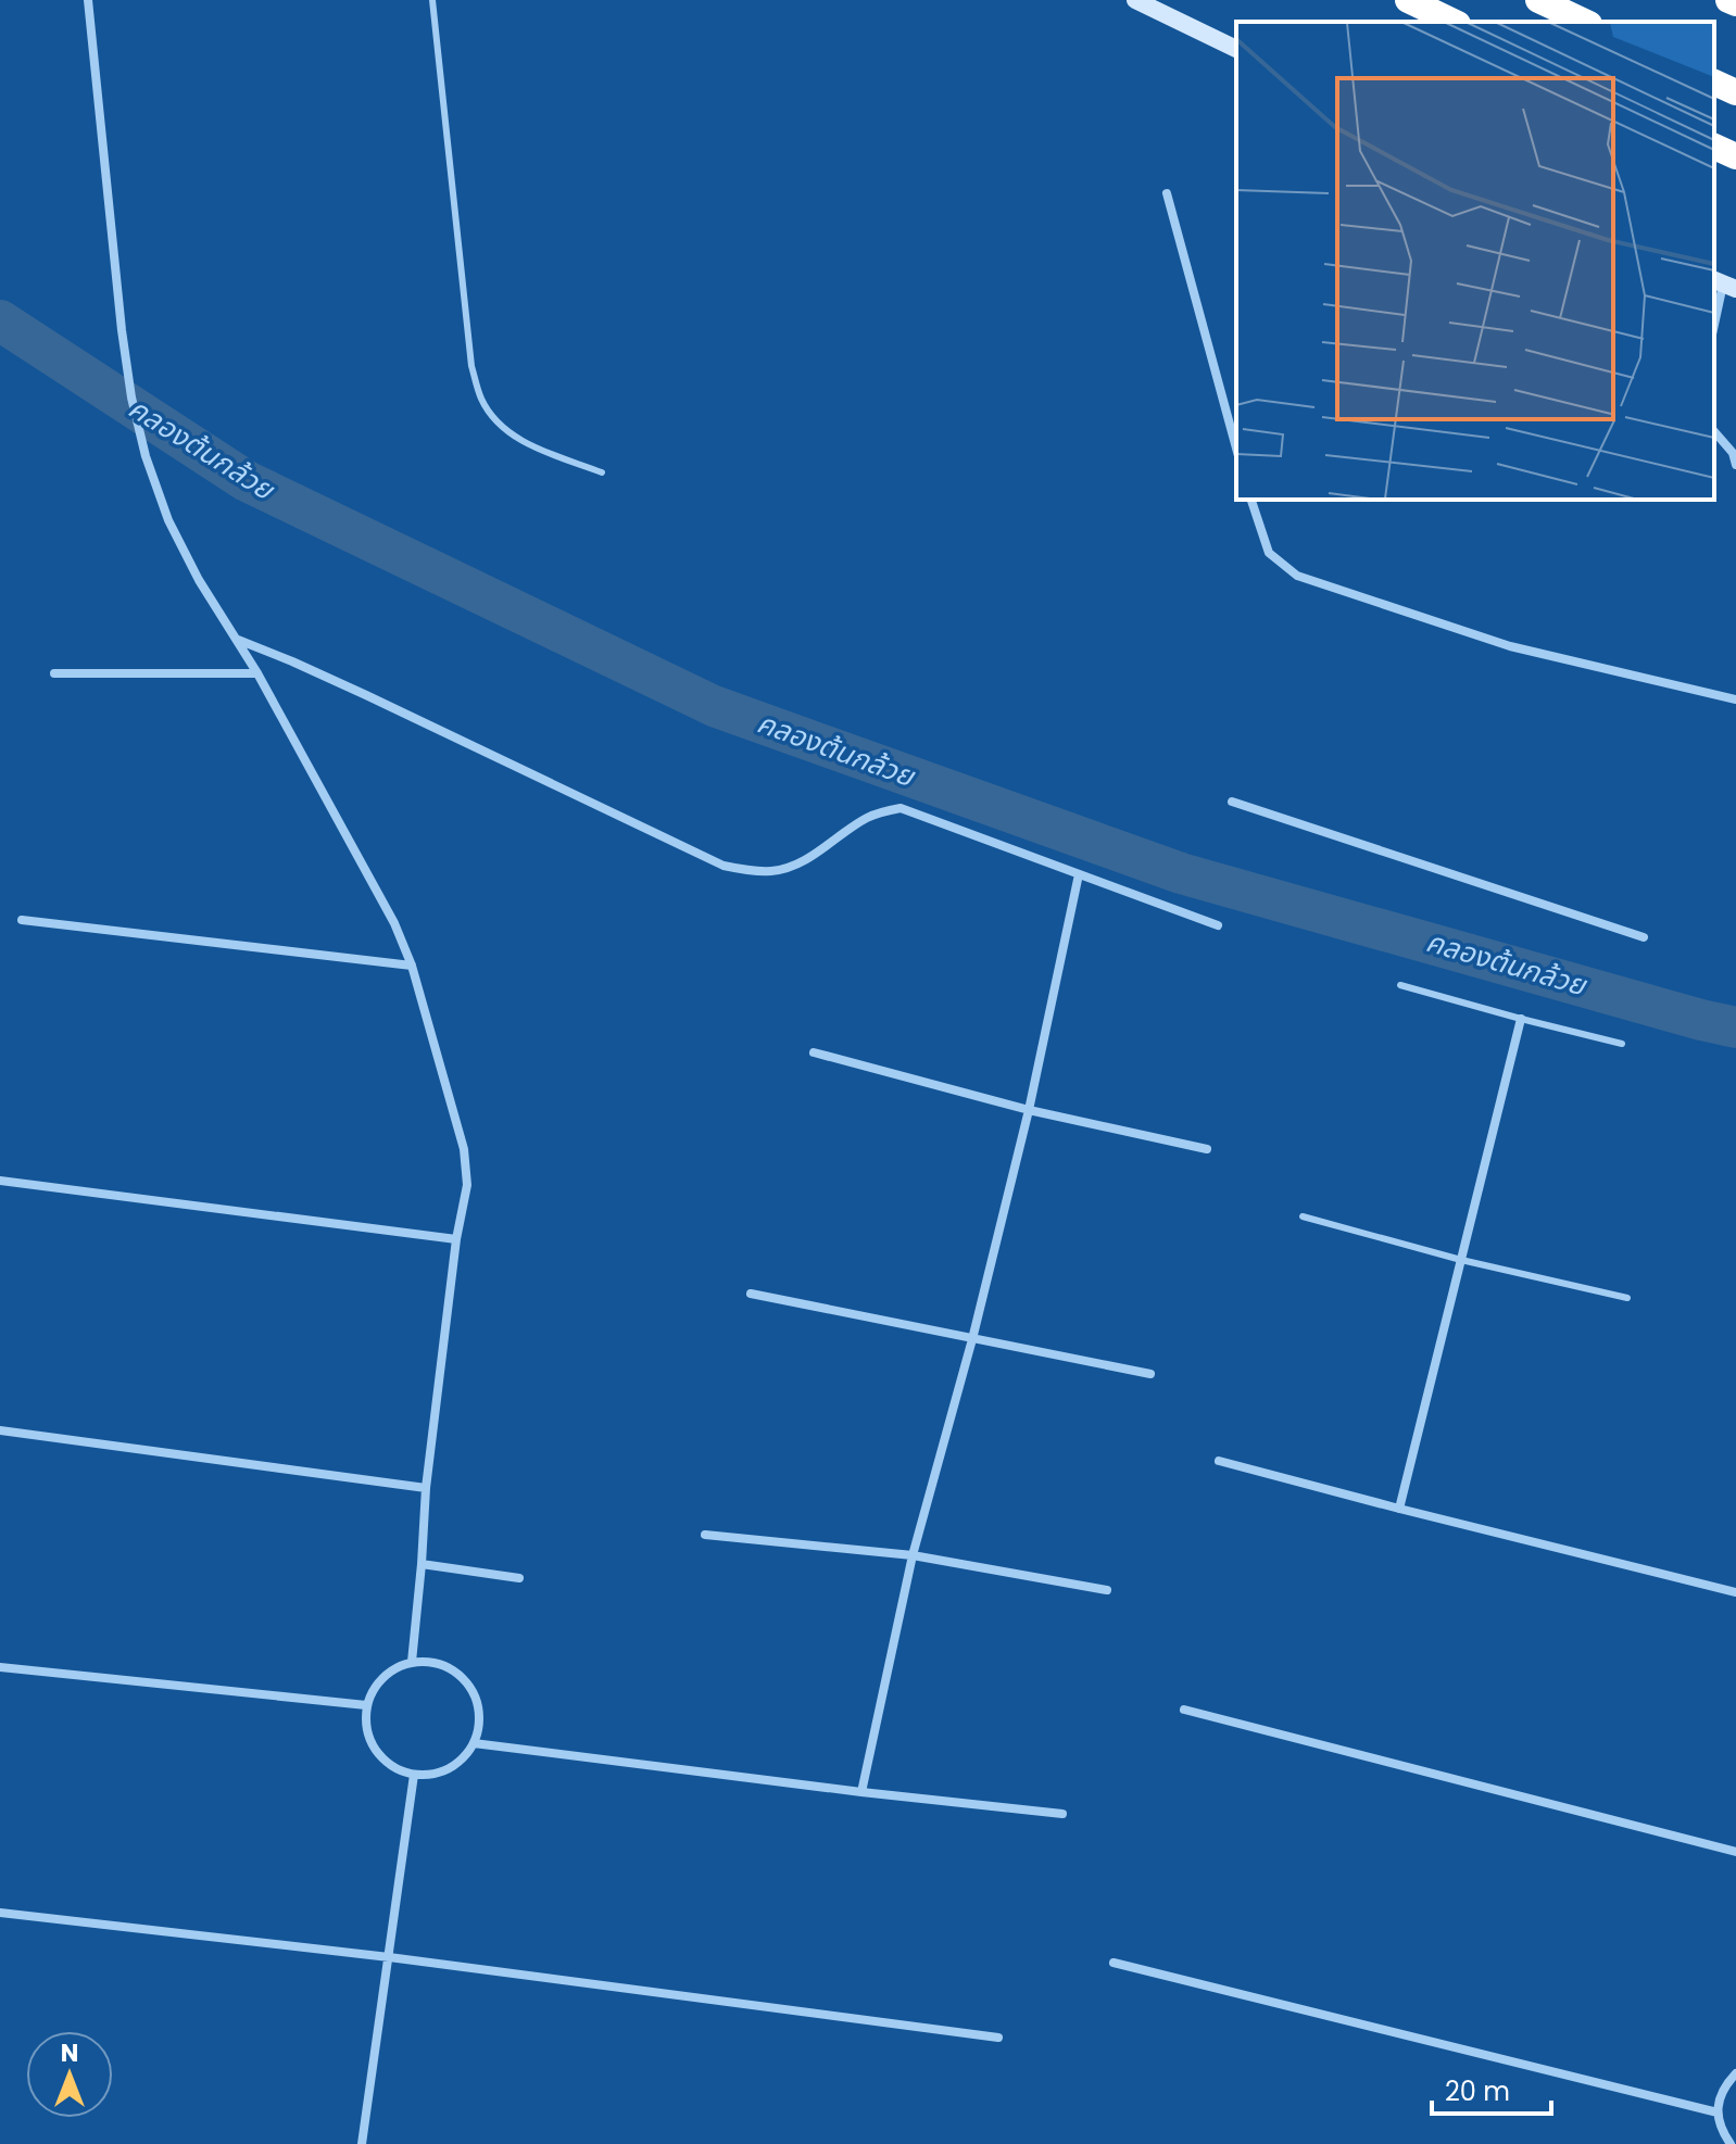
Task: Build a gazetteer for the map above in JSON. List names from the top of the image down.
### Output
{
  "water": ["คลองต้นกล้วย"],
  "scale_bar": "20 m",
  "north": "top"
}
